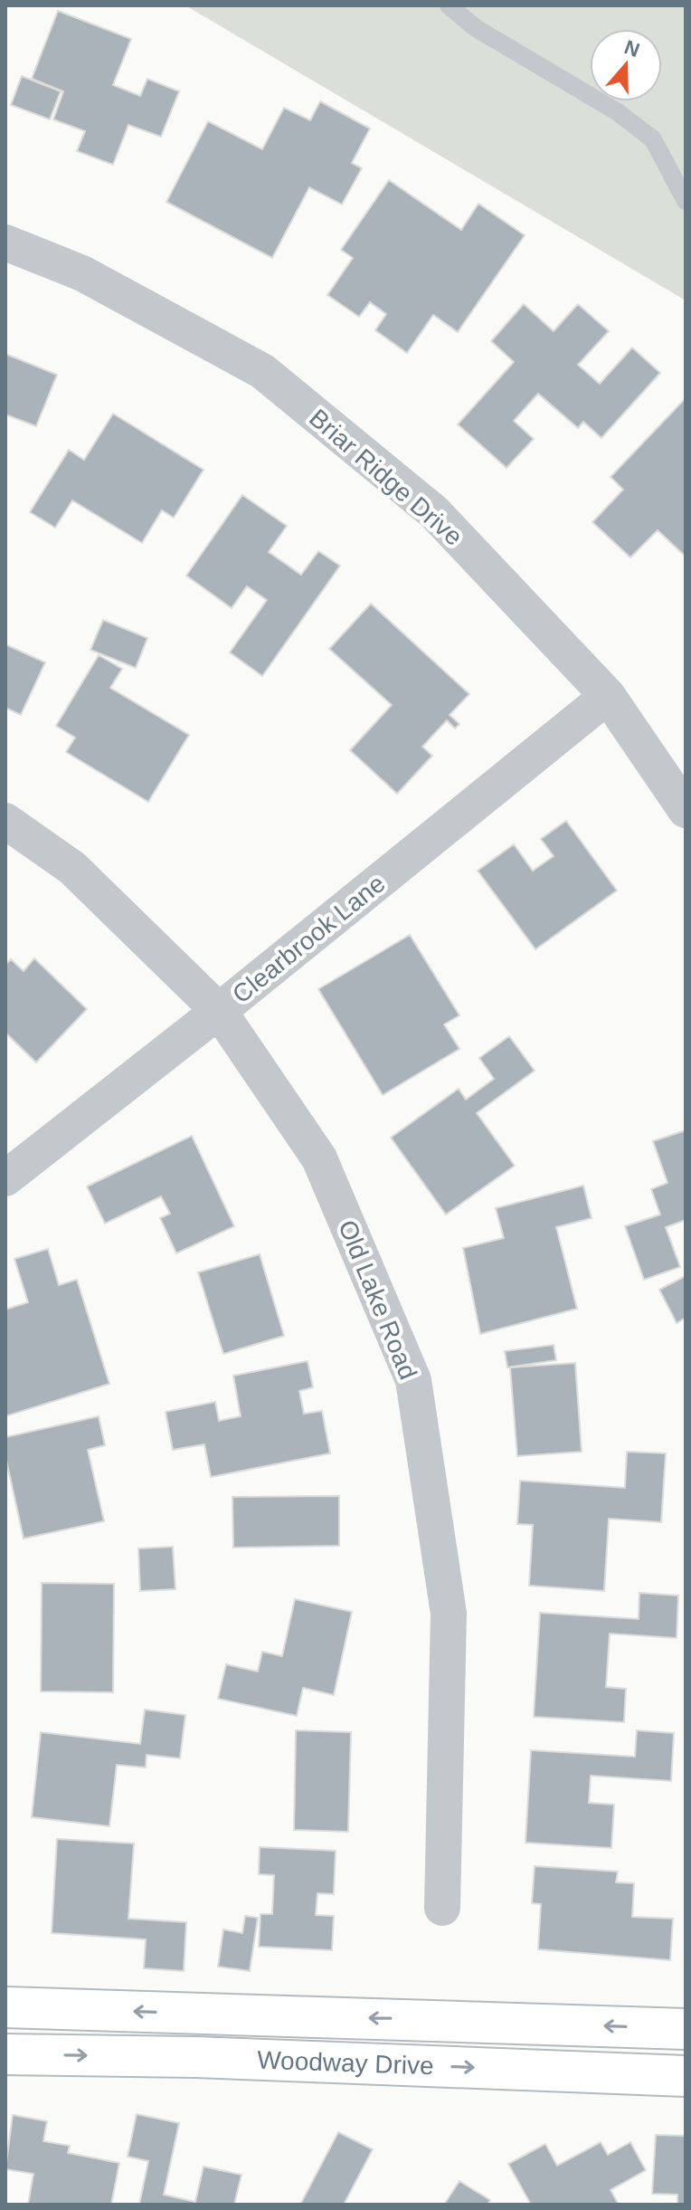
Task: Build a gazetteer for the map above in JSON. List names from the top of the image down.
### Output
{
  "streets": {
    "main road": ["Woodway Drive"],
    "street": ["Briar Ridge Drive", "Clearbrook Lane", "Old Lake Road"]
  },
  "crossings": [
    ["Briar Ridge Drive", "Clearbrook Lane"],
    ["Clearbrook Lane", "Old Lake Road"]
  ],
  "north": "top"
}
